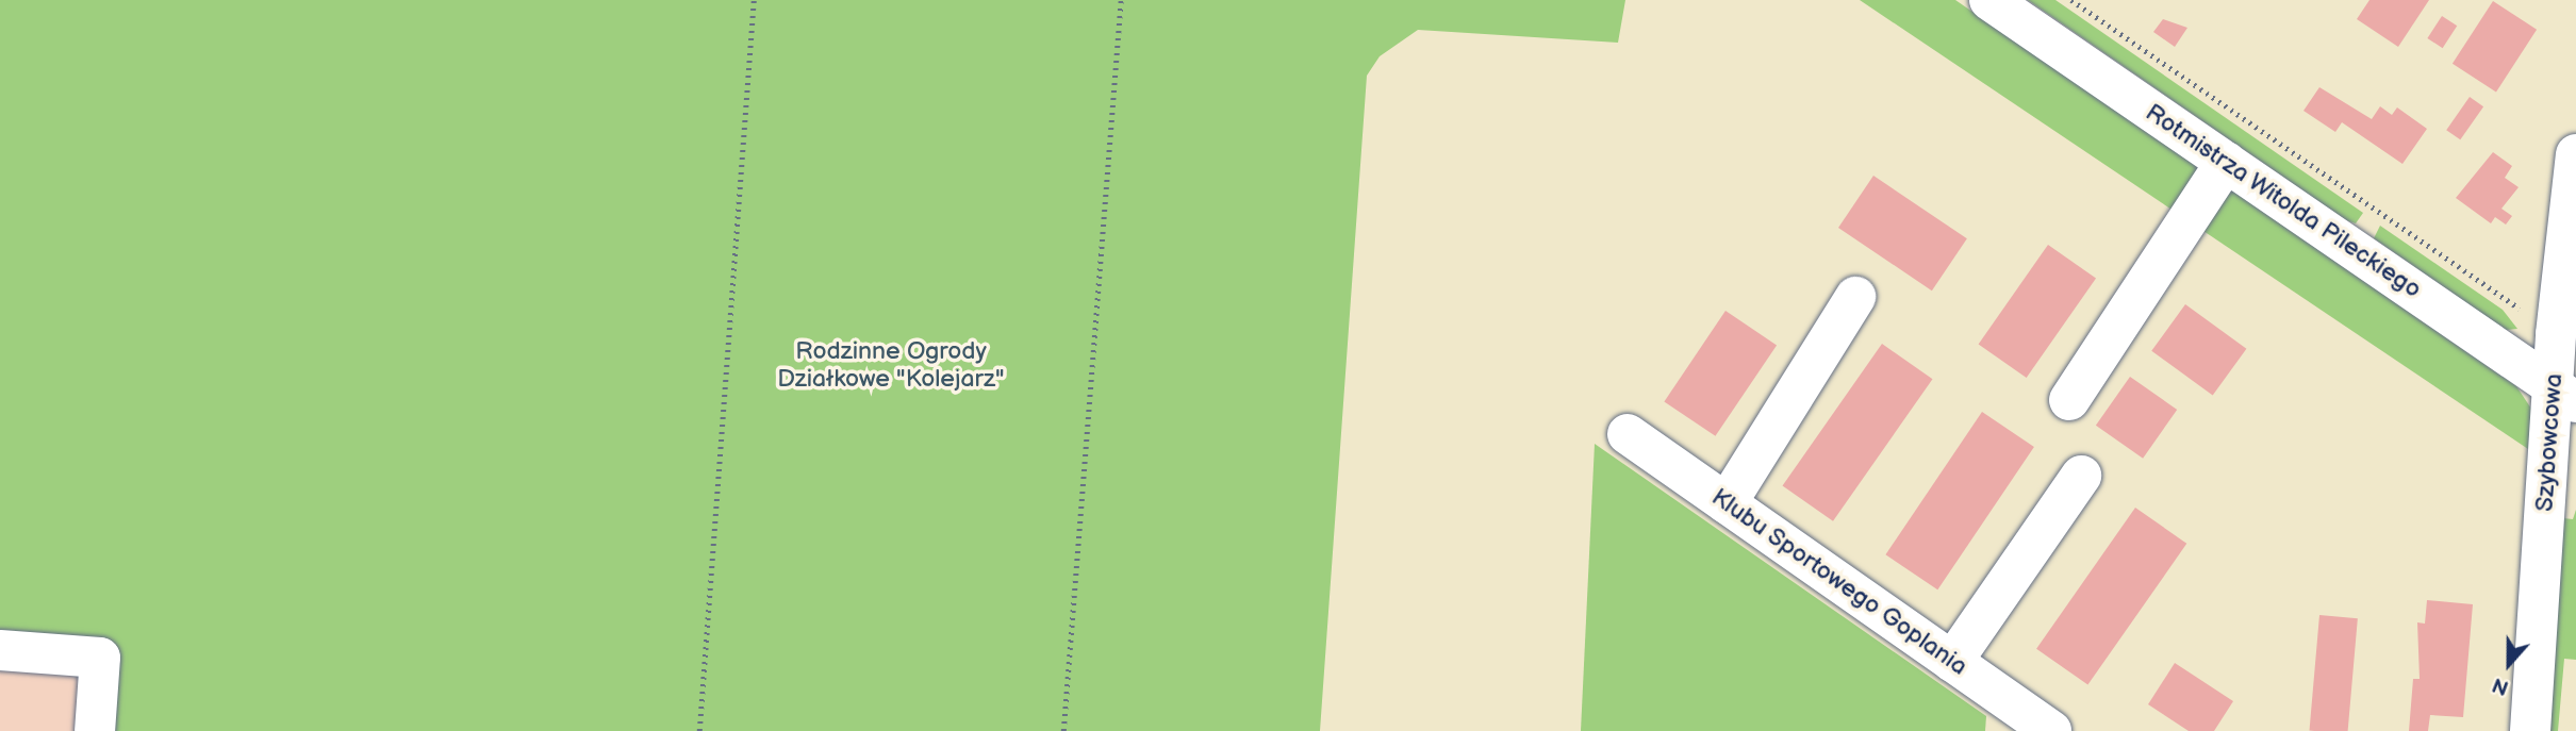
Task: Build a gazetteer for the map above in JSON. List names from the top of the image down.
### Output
{
  "streets": {
    "street": ["Rotmistrza Witolda Pileckiego", "Szybowcowa", "Klubu Sportowego Goplania"]
  },
  "crossings": [
    ["Rotmistrza Witolda Pileckiego", "Szybowcowa"]
  ],
  "parks": ["Rodzinne Ogrody Działkowe \"Kolejarz\""],
  "north": "bottom"
}
